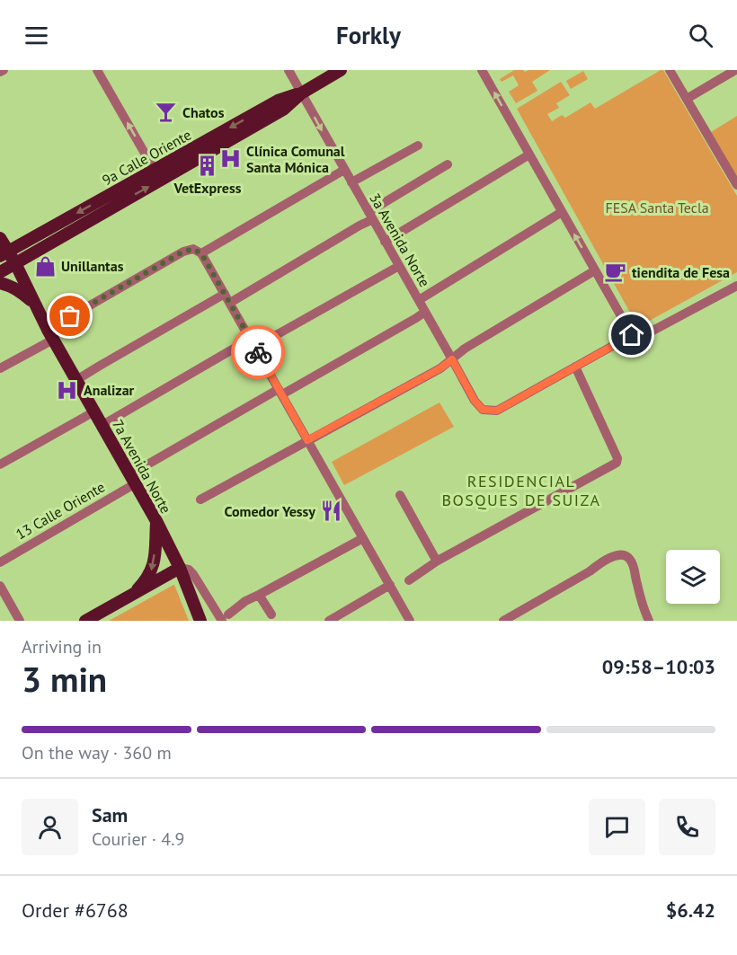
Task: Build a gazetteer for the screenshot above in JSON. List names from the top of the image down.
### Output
{
  "streets": {
    "main road": ["9a Calle Oriente", "7a Avenida Norte"],
    "street": ["3a Avenida Norte", "13 Calle Oriente"]
  },
  "crossings": [
    ["9a Calle Oriente", "3a Avenida Norte"],
    ["9a Calle Oriente", "7a Avenida Norte"],
    ["3a Avenida Norte", "13 Calle Oriente"],
    ["7a Avenida Norte", "13 Calle Oriente"]
  ],
  "districts": ["RESIDENCIAL BOSQUES DE SUIZA"],
  "parks": ["FESA Santa Tecla"],
  "places": {
    "bar": ["Chatos"],
    "hospital": ["Clínica Comunal Santa Mónica", "Analizar"],
    "building": ["VetExpress"],
    "shop": ["Unillantas"],
    "cafe": ["tiendita de Fesa"],
    "restaurant": ["Comedor Yessy"]
  },
  "page": {
    "header": "Forkly",
    "heading": ["3 min", "Arriving in", "09:58–10:03"],
    "panel": [
      "Sam",
      "Courier · 4.9",
      "Order #6768",
      "$6.42"
    ],
    "bar": "On the way · 360 m"
  }
}
